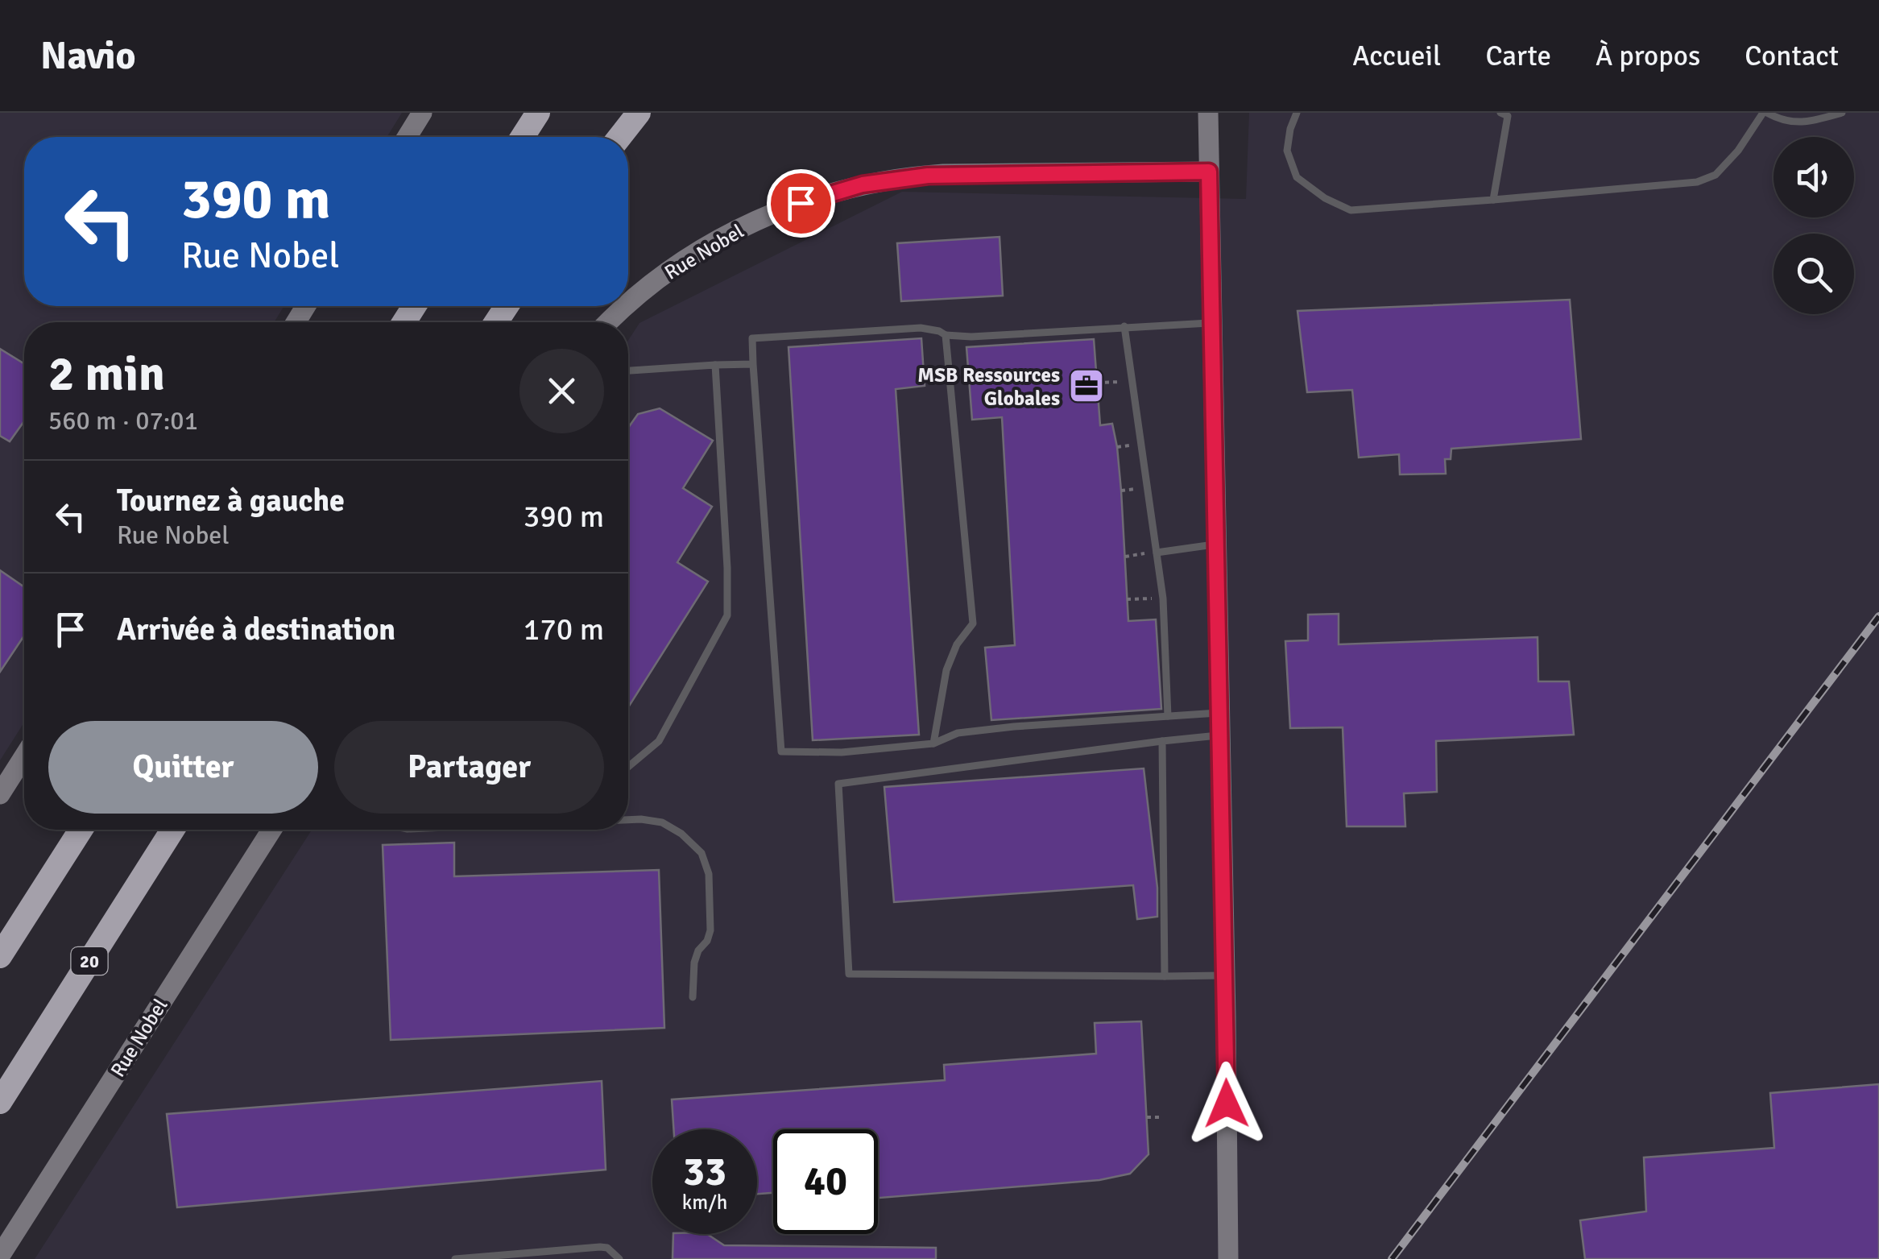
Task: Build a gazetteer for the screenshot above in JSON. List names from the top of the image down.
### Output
{
  "streets": {
    "highway": ["20"],
    "street": ["Rue Nobel"]
  },
  "places": {
    "office": ["MSB Ressources Globales"]
  },
  "page": {
    "header": "Navio",
    "nav": [
      "Accueil",
      "Carte",
      "À propos",
      "Contact"
    ],
    "turn": ["390 m", "Rue Nobel"],
    "heading": ["2 min", "560 m · 07:01"],
    "list": [
      {
        "name": "Tournez à gauche",
        "note": "Rue Nobel",
        "value": "390 m"
      },
      {
        "name": "Arrivée à destination",
        "value": "170 m"
      }
    ],
    "buttons": ["Quitter", "Partager"],
    "speed": "33 km/h",
    "limit": "40"
  }
}
